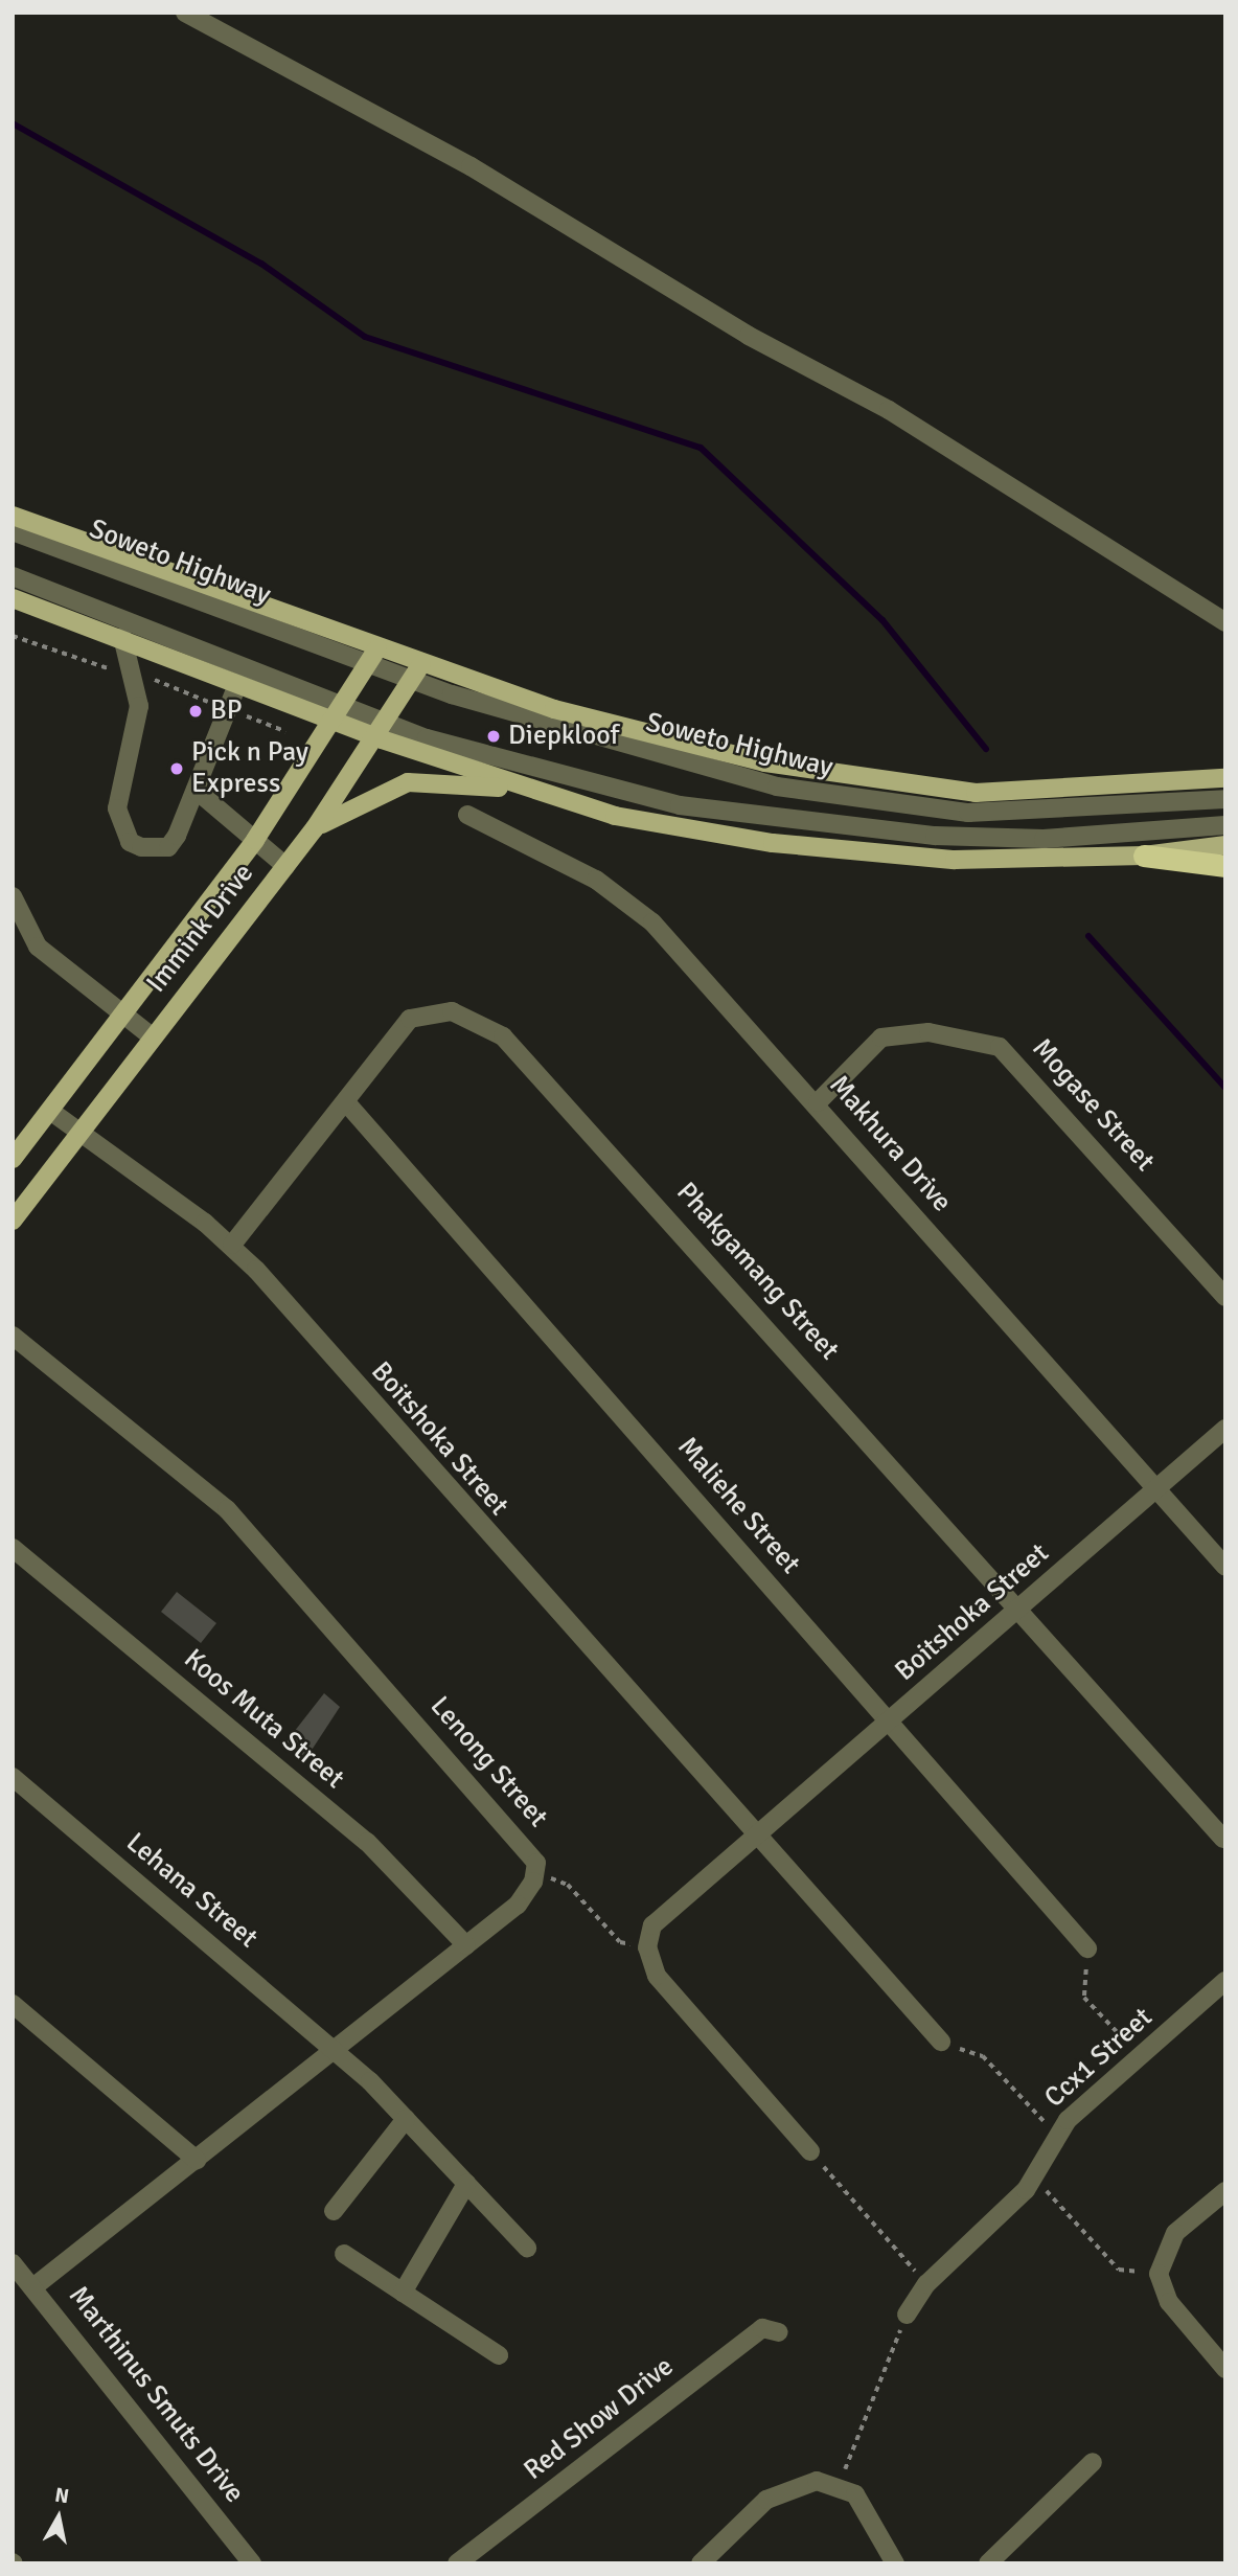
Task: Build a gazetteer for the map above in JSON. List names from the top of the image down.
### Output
{
  "streets": {
    "main road": ["Soweto Highway", "Immink Drive"],
    "street": [
      "Mogase Street",
      "Makhura Drive",
      "Phakgamang Street",
      "Boitshoka Street",
      "Maliehe Street",
      "Koos Muta Street",
      "Lenong Street",
      "Lehana Street",
      "Ccx1 Street",
      "Marthinus Smuts Drive",
      "Red Show Drive"
    ]
  },
  "crossings": [
    ["Soweto Highway", "Immink Drive"],
    ["Immink Drive", "Boitshoka Street"],
    ["Mogase Street", "Makhura Drive"],
    ["Makhura Drive", "Boitshoka Street"],
    ["Phakgamang Street", "Boitshoka Street"],
    ["Phakgamang Street", "Maliehe Street"],
    ["Boitshoka Street", "Maliehe Street"],
    ["Koos Muta Street", "Lenong Street"],
    ["Lenong Street", "Lehana Street"],
    ["Lenong Street", "Marthinus Smuts Drive"]
  ],
  "places": ["BP", "Diepkloof", "Pick n Pay Express"],
  "north": "top"
}
